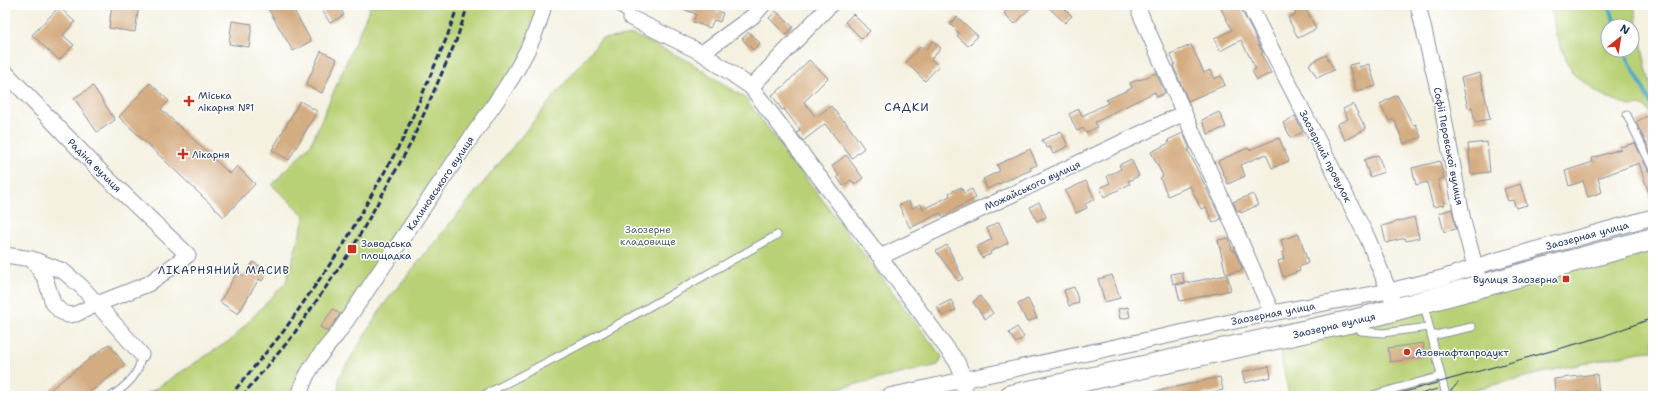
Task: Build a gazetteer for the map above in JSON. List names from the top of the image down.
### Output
{
  "streets": {
    "main road": ["Заозерна вулиця"],
    "street": [
      "Софіі Перовської вулиця",
      "Заозерний провулок",
      "Радіна вулиця",
      "Калиновського вулиця",
      "Можайського вулиця",
      "Заозерная улица"
    ]
  },
  "crossings": [
    ["Софіі Перовської вулиця", "Заозерная улица"],
    ["Софіі Перовської вулиця", "Заозерна вулиця"],
    ["Заозерний провулок", "Заозерная улица"],
    ["Заозерний провулок", "Заозерна вулиця"],
    ["Заозерная улица", "Заозерна вулиця"]
  ],
  "districts": ["САДКИ", "ЛІКАРНЯНИЙ МАСИВ"],
  "parks": ["Заозерне кладовище"],
  "places": {
    "health": ["Міська лікарня №1", "Лікарня"],
    "transit": ["Заводська площадка", "Вулиця Заозерна"],
    "other": ["Азовнафтапродукт"]
  },
  "north": "top right"
}
